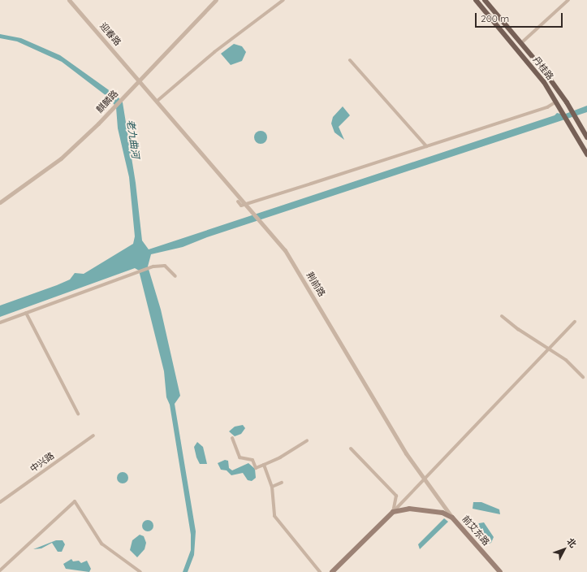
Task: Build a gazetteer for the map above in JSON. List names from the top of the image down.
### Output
{
  "streets": {
    "main road": ["丹桂路", "前艾东路"],
    "street": [
      "迎春路",
      "麒麟路",
      "荆前路",
      "中兴路"
    ]
  },
  "crossings": [
    ["迎春路", "麒麟路"],
    ["迎春路", "荆前路"],
    ["麒麟路", "荆前路"],
    ["荆前路", "前艾东路"]
  ],
  "water": ["老九曲河"],
  "scale_bar": "200 m",
  "north": "top right"
}
